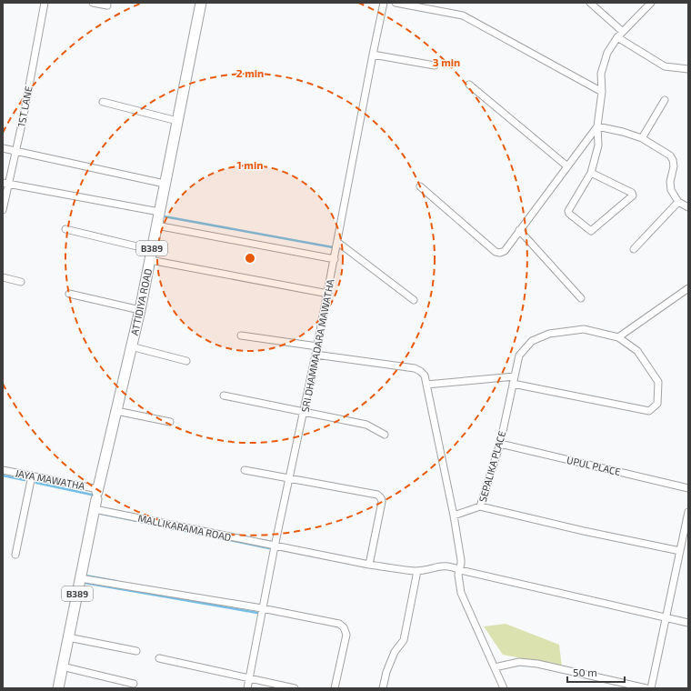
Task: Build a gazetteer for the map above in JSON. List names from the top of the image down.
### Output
{
  "streets": {
    "main road": ["B389", "ATTIDIYA ROAD"],
    "street": [
      "1ST LANE",
      "SRI DHAMMADARA MAWATHA",
      "UPUL PLACE",
      "SEPALIKA PLACE",
      "JAYA MAWATHA",
      "MALLIKARAMA ROAD"
    ]
  },
  "crossings": [
    ["ATTIDIYA ROAD", "JAYA MAWATHA"],
    ["ATTIDIYA ROAD", "MALLIKARAMA ROAD"],
    ["SRI DHAMMADARA MAWATHA", "MALLIKARAMA ROAD"],
    ["UPUL PLACE", "SEPALIKA PLACE"],
    ["JAYA MAWATHA", "MALLIKARAMA ROAD"]
  ],
  "scale_bar": "50 m",
  "rings": ["3 min", "2 min", "1 min"]
}
